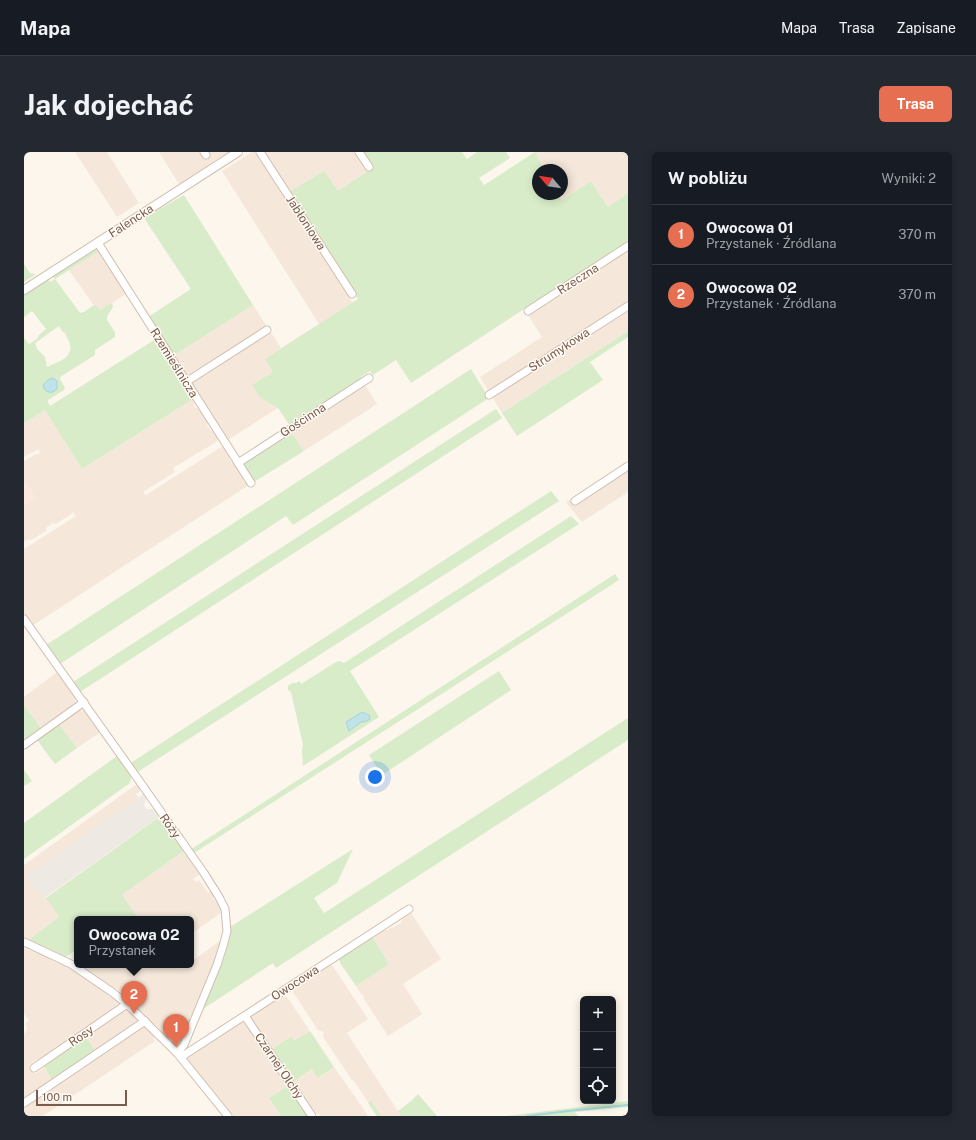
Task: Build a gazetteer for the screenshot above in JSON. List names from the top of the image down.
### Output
{
  "streets": {
    "street": [
      "Falencka",
      "Jabłoniowa",
      "Rzeczna",
      "Strumykowa",
      "Rzemieślnicza",
      "Gościnna",
      "Róży",
      "Owocowa",
      "Rosy",
      "Czarnej Olchy"
    ]
  },
  "crossings": [
    ["Falencka", "Rzemieślnicza"],
    ["Rzemieślnicza", "Gościnna"],
    ["Róży", "Owocowa"],
    ["Owocowa", "Czarnej Olchy"]
  ],
  "scale_bar": "100 m",
  "north": "top left",
  "page": {
    "header": "Mapa",
    "nav": ["Mapa", "Trasa", "Zapisane"],
    "buttons": "Trasa",
    "title": "Jak dojechać",
    "heading": ["W pobliżu", "Wyniki: 2"],
    "list": [
      {
        "mark": "1",
        "name": "Owocowa 01",
        "note": "Przystanek · Źródlana",
        "value": "370 m"
      },
      {
        "mark": "2",
        "name": "Owocowa 02",
        "note": "Przystanek · Źródlana",
        "value": "370 m"
      }
    ],
    "popup": ["Owocowa 02", "Przystanek"],
    "pins": ["2", "1"],
    "map_buttons": ["+", "−"],
    "scale": "100 m"
  }
}
